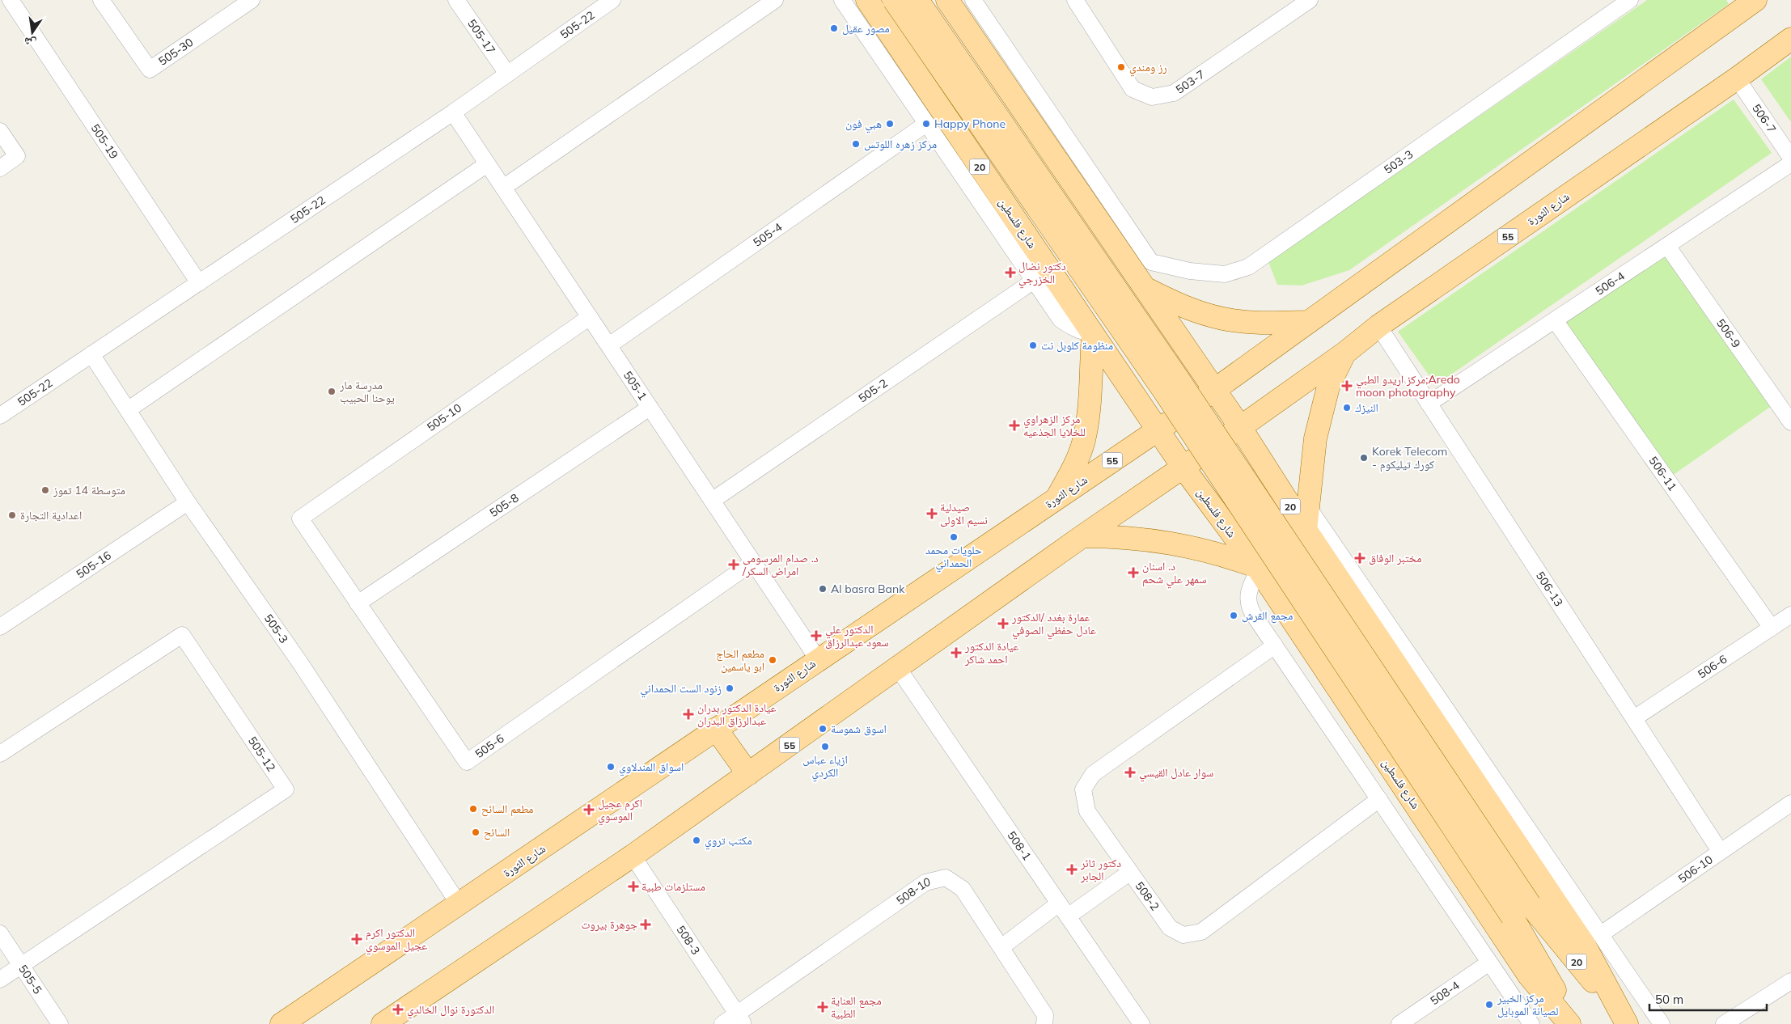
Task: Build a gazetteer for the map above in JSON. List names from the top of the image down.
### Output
{
  "streets": {
    "main road": [
      "20",
      "شارع الثورة",
      "شارع فلسطين",
      "55"
    ],
    "street": [
      "505-22",
      "505-17",
      "505-30",
      "503-7",
      "506-7",
      "505-19",
      "503-3",
      "505-4",
      "506-4",
      "506-9",
      "505-1",
      "505-2",
      "505-10",
      "506-11",
      "505-8",
      "505-16",
      "506-13",
      "505-3",
      "506-6",
      "505-6",
      "505-12",
      "508-1",
      "506-10",
      "508-10",
      "508-2",
      "508-3",
      "505-5",
      "508-4"
    ]
  },
  "crossings": [
    ["505-22", "505-17"],
    ["505-22", "505-19"],
    ["505-22", "505-1"],
    ["505-22", "505-3"],
    ["506-7", "شارع الثورة"],
    ["شارع الثورة", "شارع فلسطين"],
    ["شارع الثورة", "505-1"],
    ["شارع الثورة", "506-13"],
    ["شارع الثورة", "505-3"],
    ["شارع فلسطين", "55"],
    ["505-4", "505-1"],
    ["55", "508-1"],
    ["55", "508-3"],
    ["506-4", "506-9"],
    ["506-4", "506-11"],
    ["506-4", "506-13"],
    ["505-1", "505-2"],
    ["505-1", "505-10"],
    ["505-1", "505-8"],
    ["505-1", "505-6"],
    ["505-10", "505-6"],
    ["506-11", "506-6"],
    ["505-8", "505-6"],
    ["505-16", "505-3"],
    ["506-13", "506-6"],
    ["506-13", "506-10"],
    ["505-12", "505-5"],
    ["508-10", "508-3"]
  ],
  "places": {
    "other": [
      "مصور عقيل",
      "رز ومندي",
      "هبي فون",
      "Happy Phone",
      "مركز زهره اللوتس",
      "منظومة كلوبل نت",
      "مدرسة مار يوحنا الحبيب",
      "النيزك",
      "Korek Telecom - كورك تيليكوم",
      "متوسطة 14 تموز",
      "اعدادية التجارة",
      "حلويات محمد الحمداني",
      "Al basra Bank",
      "مجمع القرش",
      "مطعم الحاج ابو ياسمين",
      "زنود الست الحمداني",
      "اسوق شموسة",
      "ازياء عباس الكردي",
      "اسواق المندلاوي",
      "مطعم السائح",
      "السائح",
      "مكتب تروي",
      "مركز الخبير لصيانة الموبايل"
    ],
    "health": [
      "دكتور نضال الخزرجي",
      "مركز اريدو الطبي;Aredo moon photography",
      "مركز الزهراوي للخلايا الجذعيه",
      "صيدلية نسيم الاولى",
      "مختبر الوفاق",
      "د. صدام المرسومي /امراض السكر",
      "د. اسنان سمهر علي شحم",
      "عمارة بغدد /الدكتور عادل حفظي الصوفي",
      "الدكتور علي سعود عبدالرزاق",
      "عيادة الدكتور احمد شاكر",
      "عيادة الدكتور بدران عبدالرزاق البدران",
      "سوار عادل القيسي",
      "اكرم عجيل الموسوي",
      "دكتور ثائر الجابر",
      "مستلزمات طبية",
      "جوهرة بيروت",
      "الدكتور اكرم عجيل الموسوي",
      "مجمع العناية الطبية",
      "الدكتورة نوال الخالدي"
    ]
  },
  "scale_bar": "50 m",
  "north": "bottom"
}
